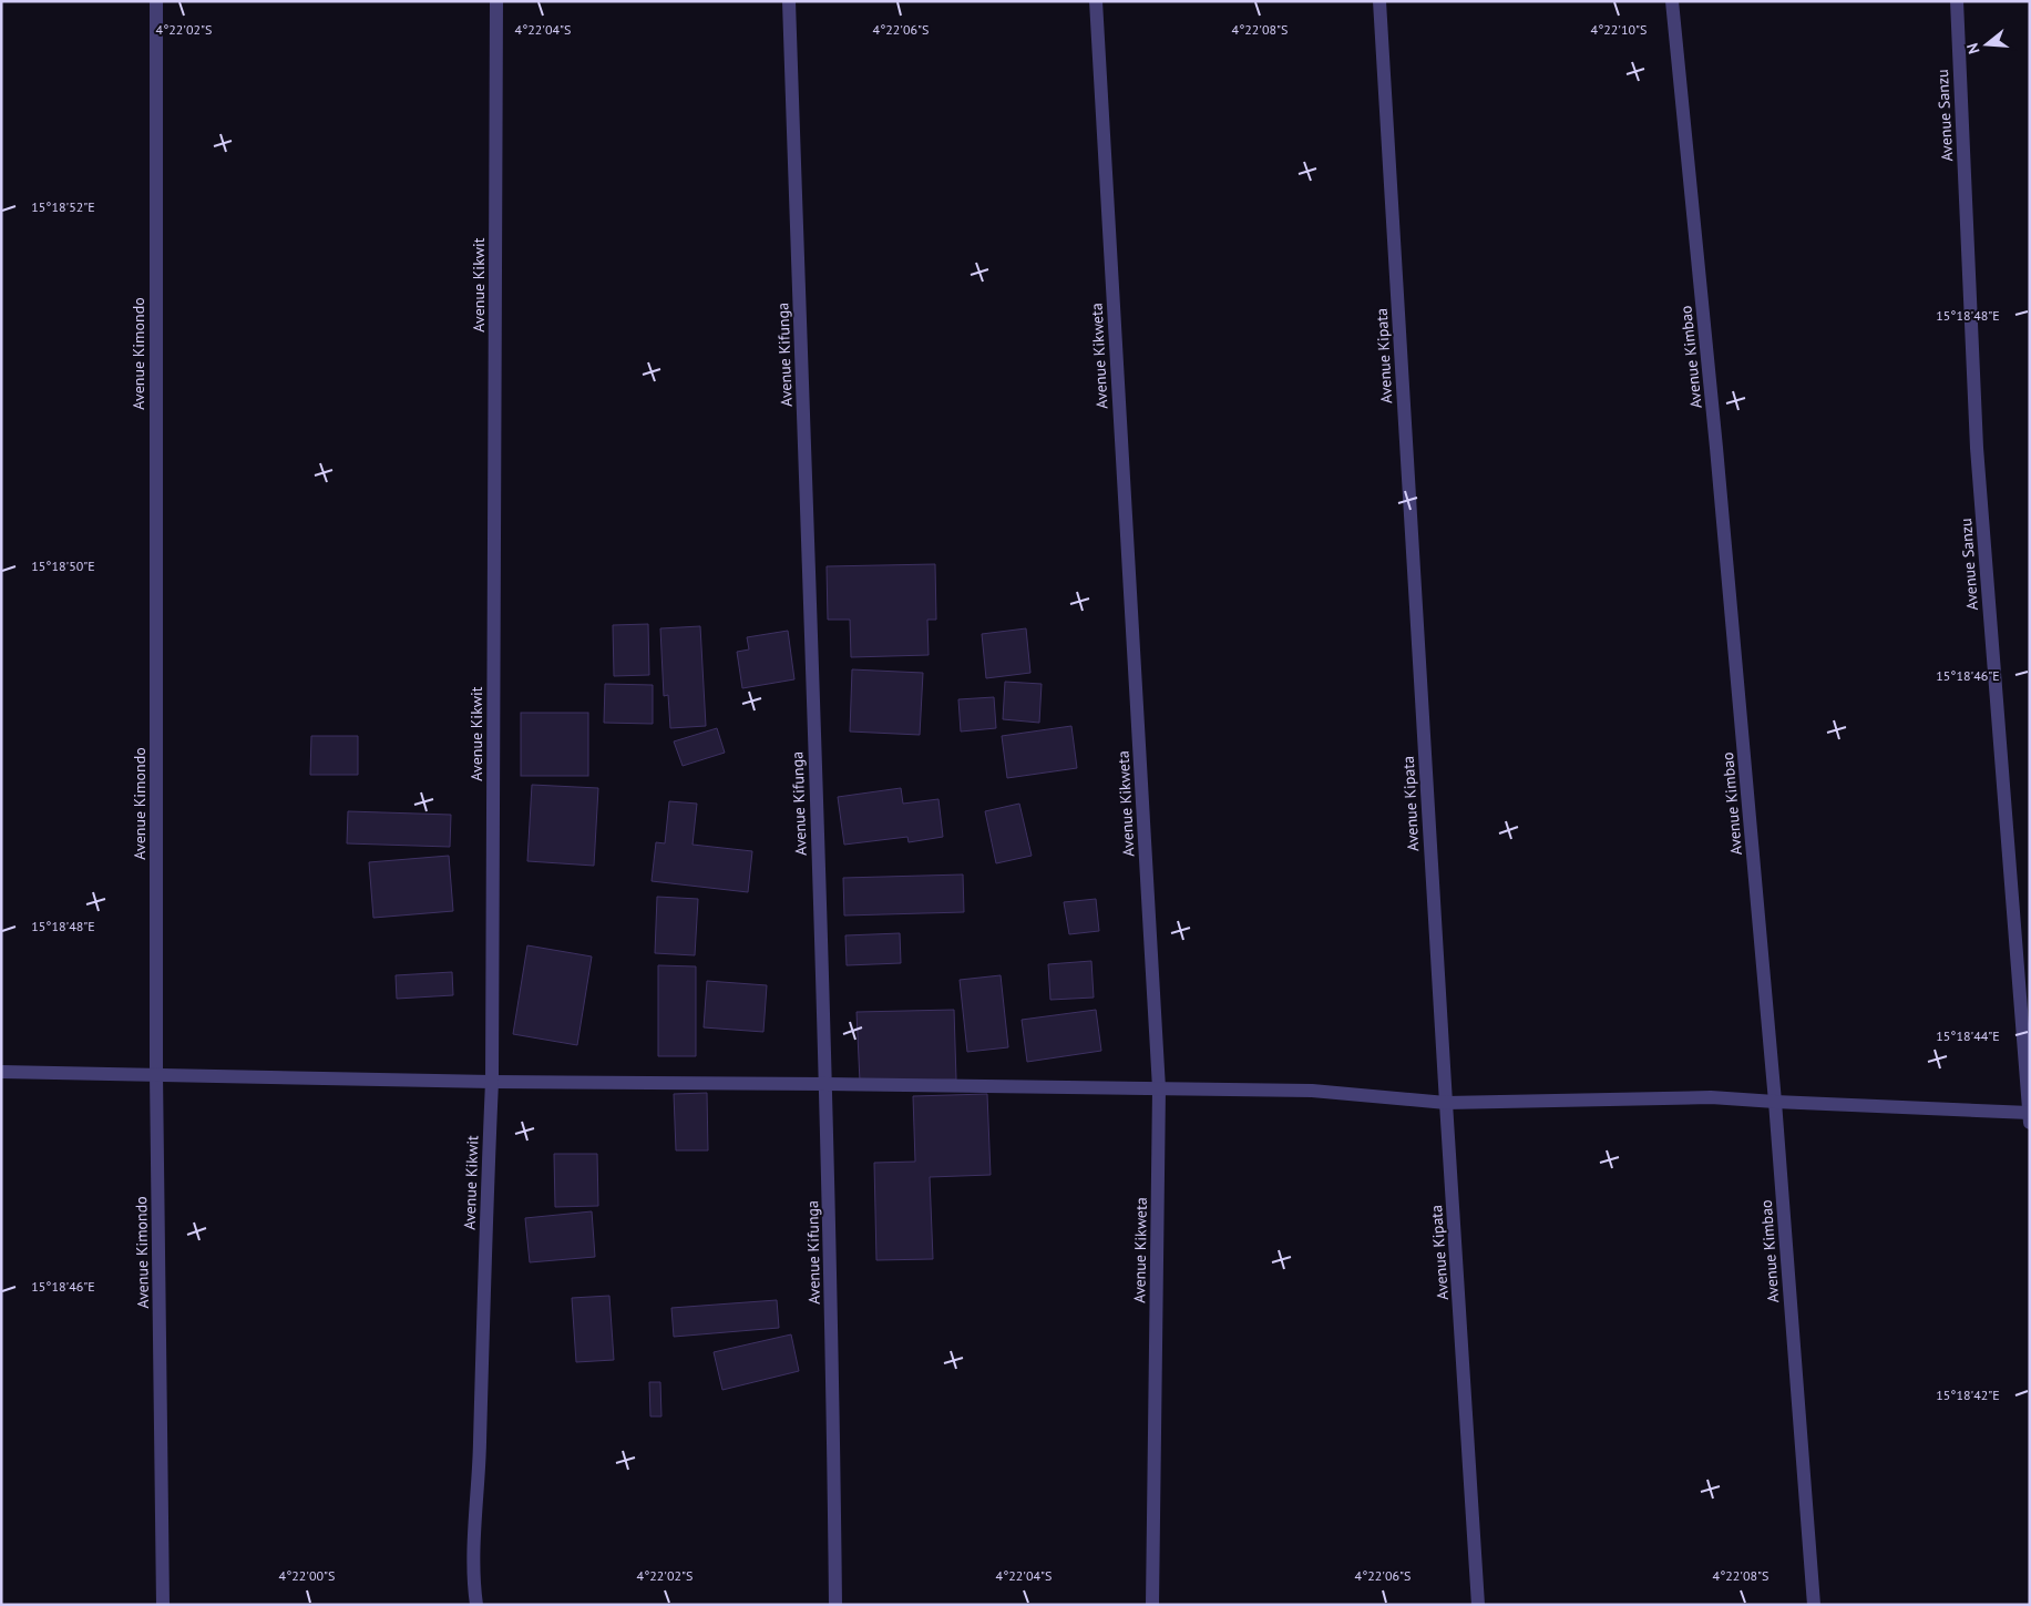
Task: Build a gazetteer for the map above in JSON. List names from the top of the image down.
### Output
{
  "streets": {
    "street": [
      "Avenue Sanzu",
      "Avenue Kikwit",
      "Avenue Kimondo",
      "Avenue Kifunga",
      "Avenue Kikweta",
      "Avenue Kipata",
      "Avenue Kimbao"
    ]
  },
  "north": "left",
  "coordinates": [
    "4°22'02\"S",
    "4°22'04\"S",
    "4°22'06\"S",
    "4°22'08\"S",
    "4°22'10\"S",
    "15°18'52\"E",
    "15°18'48\"E",
    "15°18'50\"E",
    "15°18'46\"E",
    "15°18'44\"E",
    "15°18'42\"E",
    "4°22'00\"S"
  ]
}
